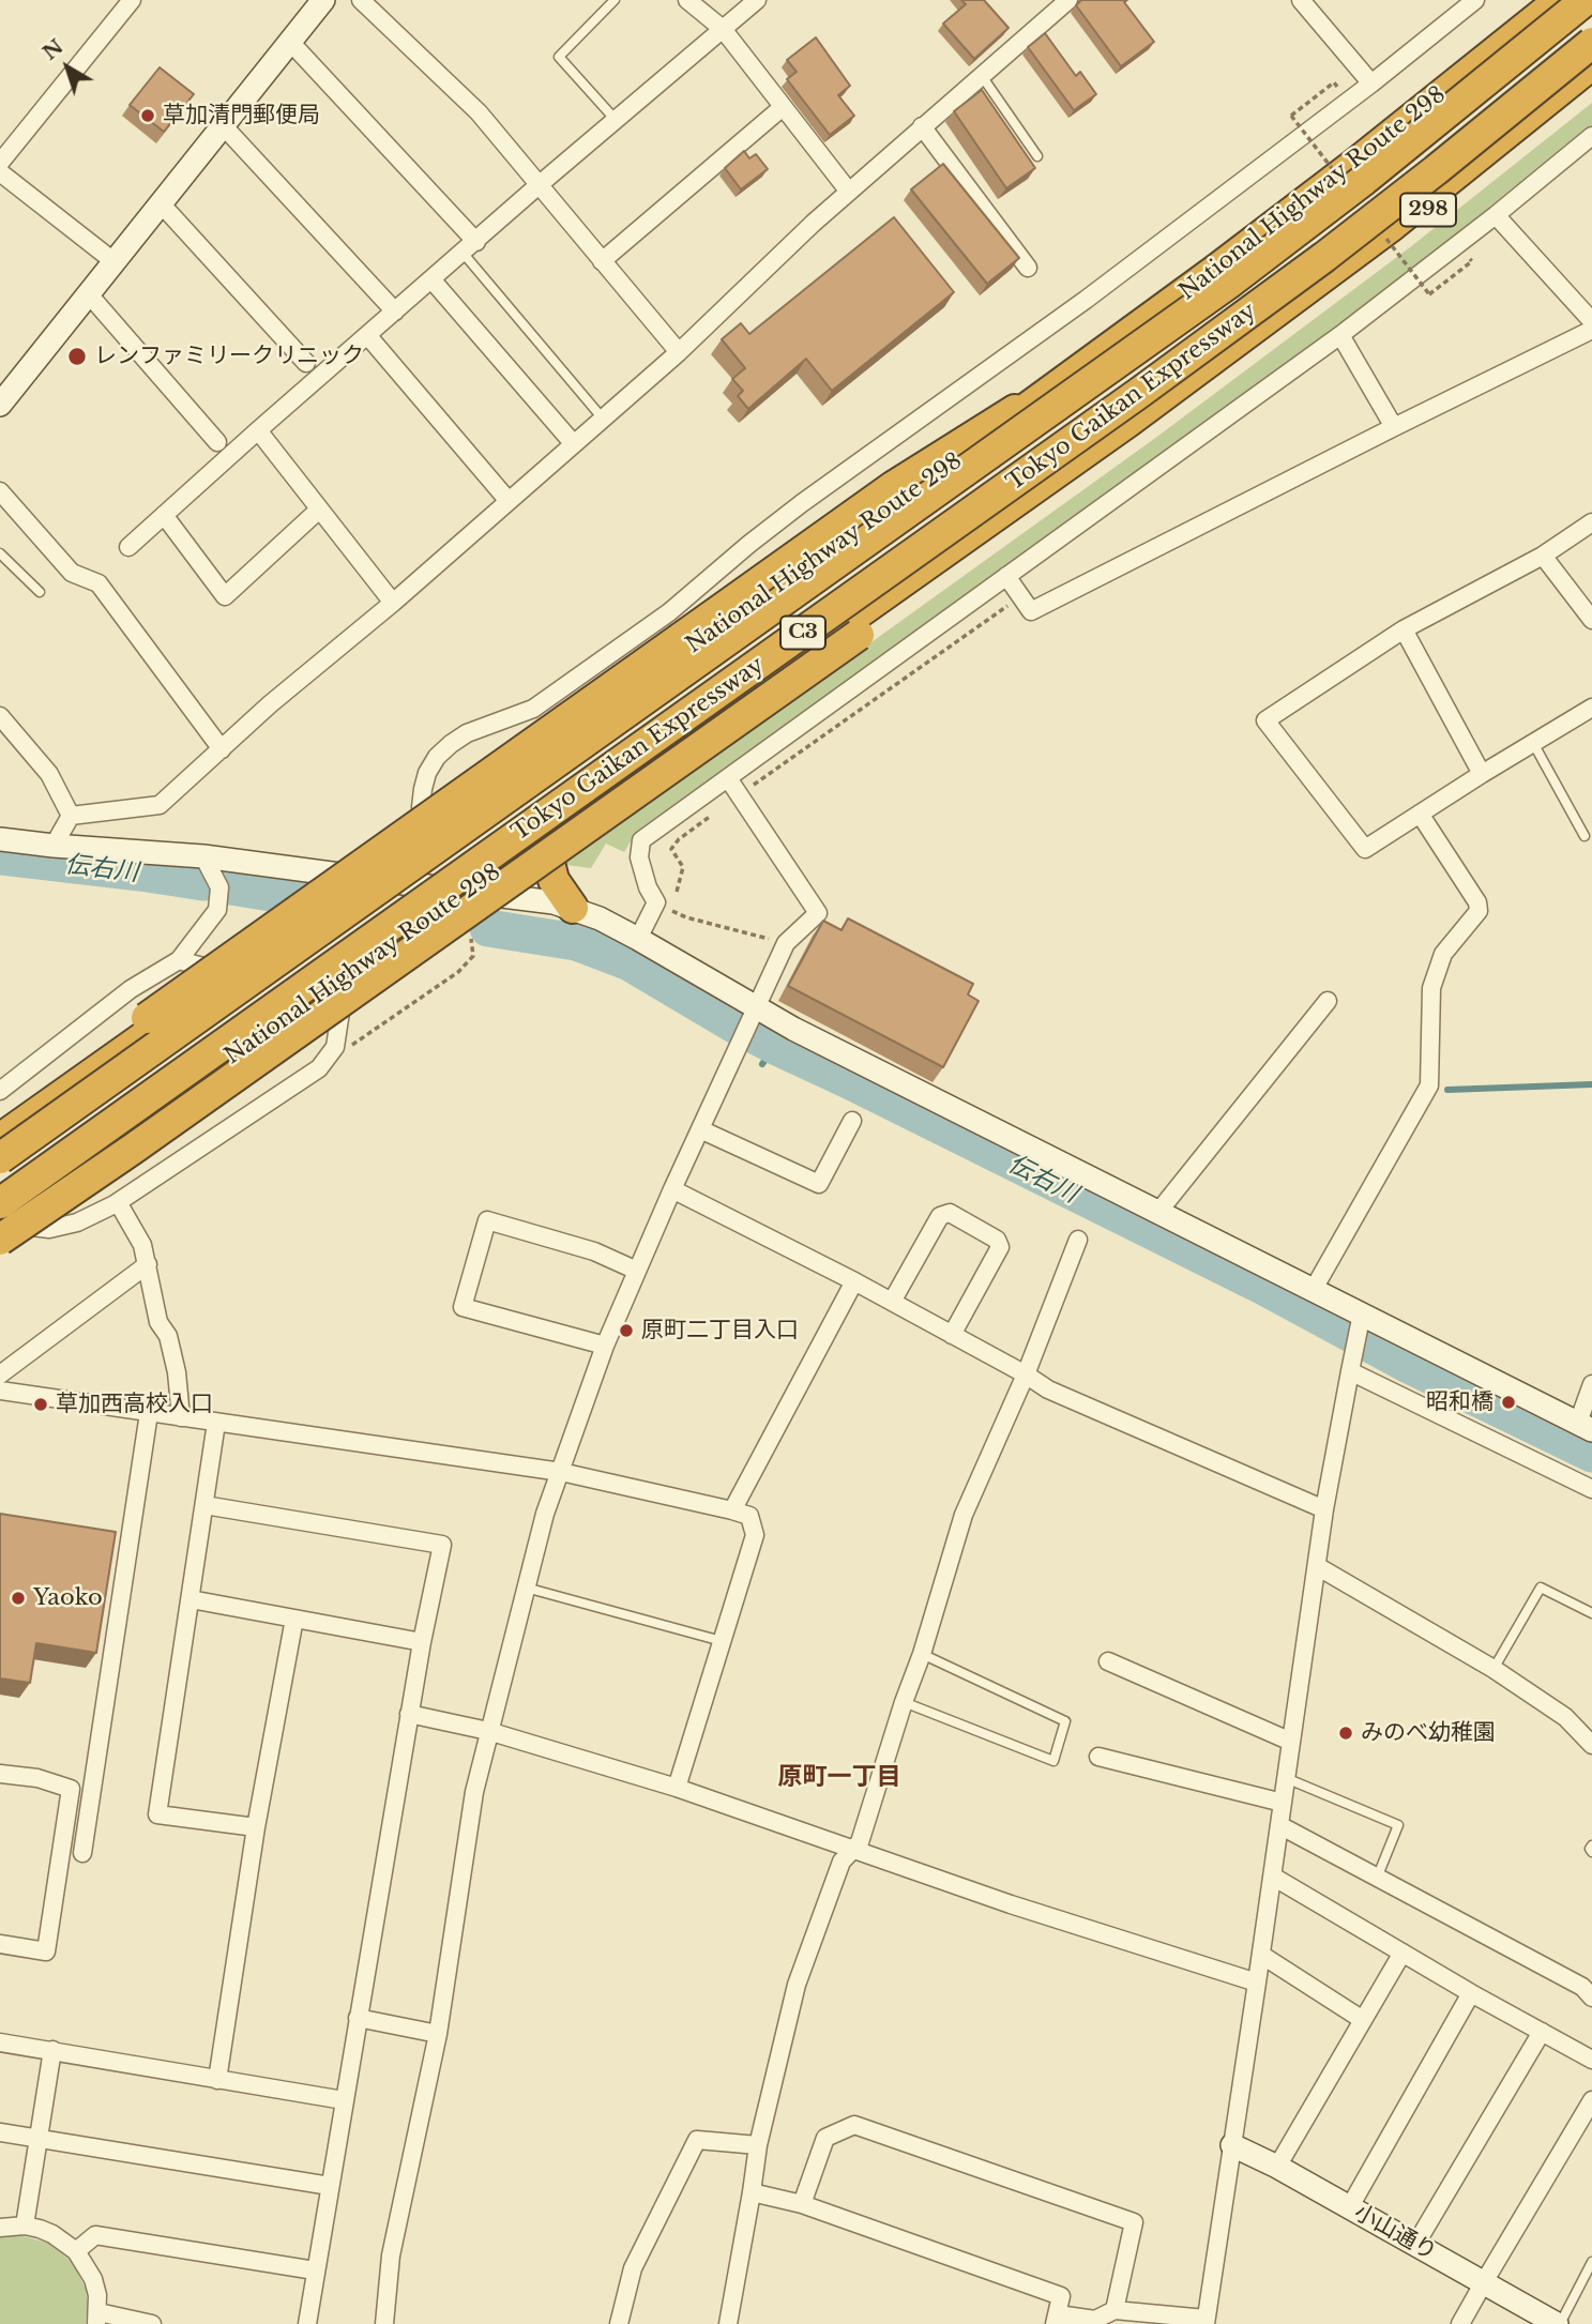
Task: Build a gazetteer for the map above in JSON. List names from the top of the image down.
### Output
{
  "streets": {
    "highway": [
      "National Highway Route 298",
      "298",
      "Tokyo Gaikan Expressway",
      "C3"
    ],
    "street": ["小山通り"]
  },
  "crossings": [
    ["National Highway Route 298", "298"]
  ],
  "districts": ["原町一丁目"],
  "water": ["伝右川"],
  "places": [
    "草加清門郵便局",
    "レンファミリークリニック",
    "原町二丁目入口",
    "昭和橋",
    "草加西高校入口",
    "Yaoko",
    "みのべ幼稚園"
  ],
  "north": "top left"
}
